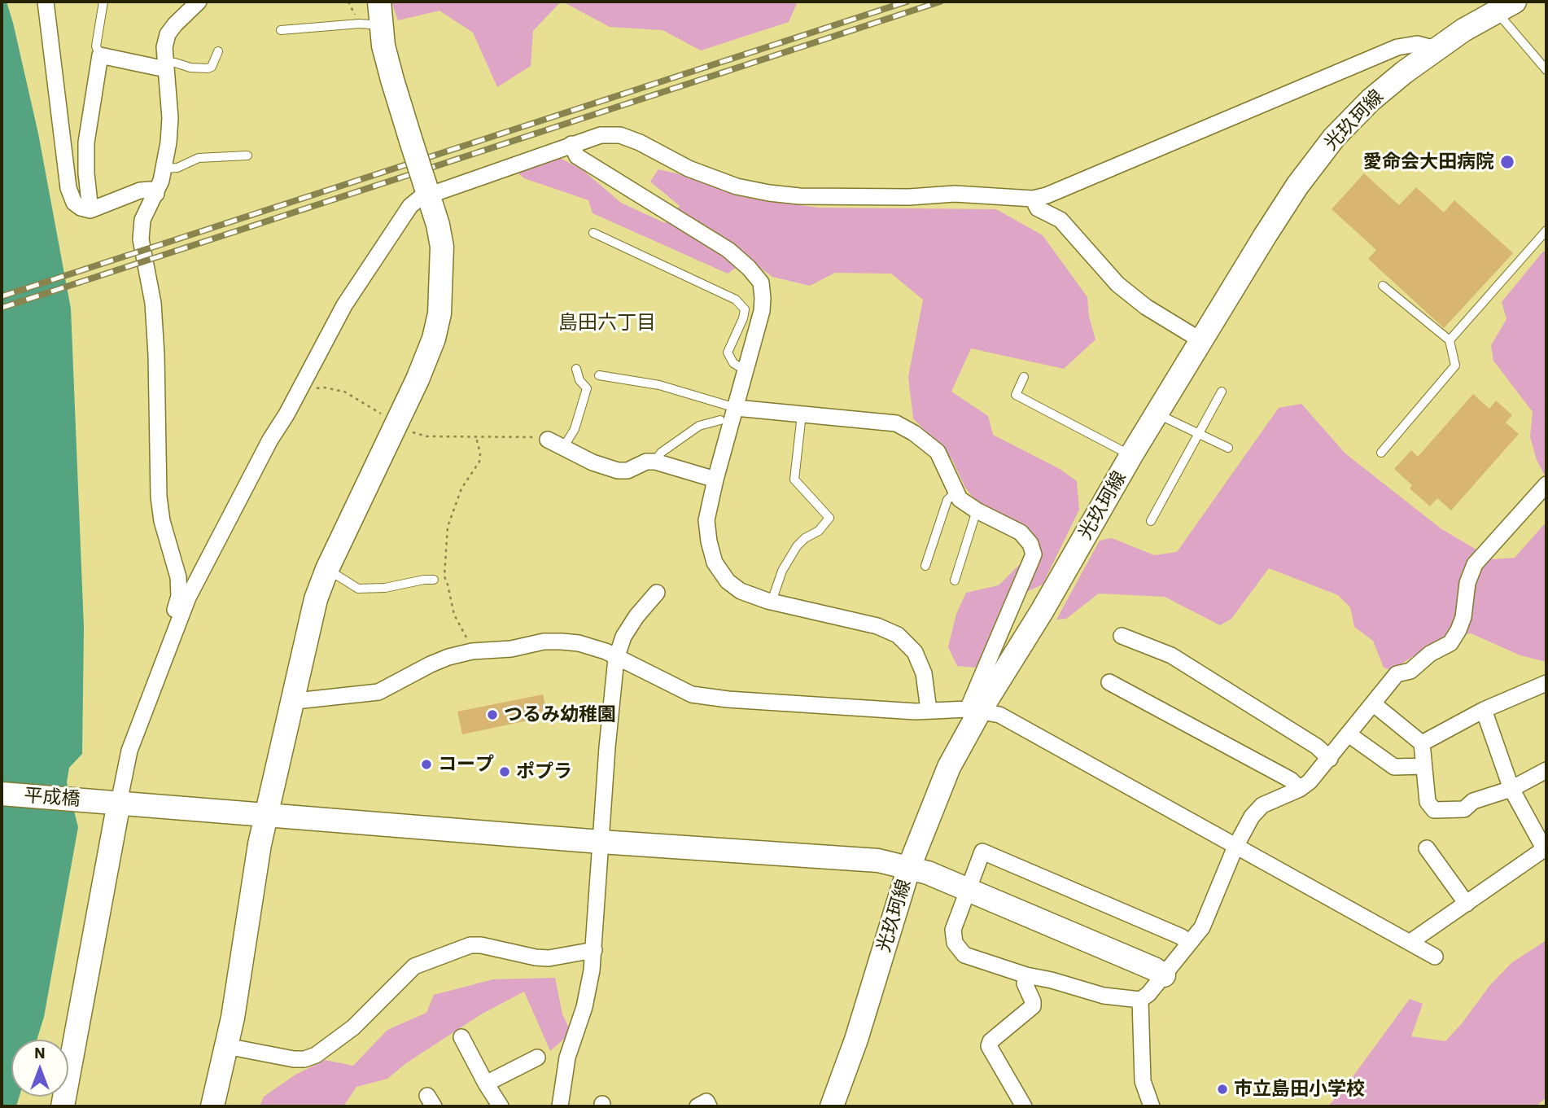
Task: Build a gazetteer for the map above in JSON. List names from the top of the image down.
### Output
{
  "streets": {
    "street": ["光玖珂線", "平成橋"]
  },
  "crossings": [
    ["光玖珂線", "平成橋"]
  ],
  "districts": ["島田六丁目"],
  "places": [
    "愛命会大田病院",
    "つるみ幼稚園",
    "コープ",
    "ポプラ",
    "市立島田小学校"
  ],
  "north": "top"
}
